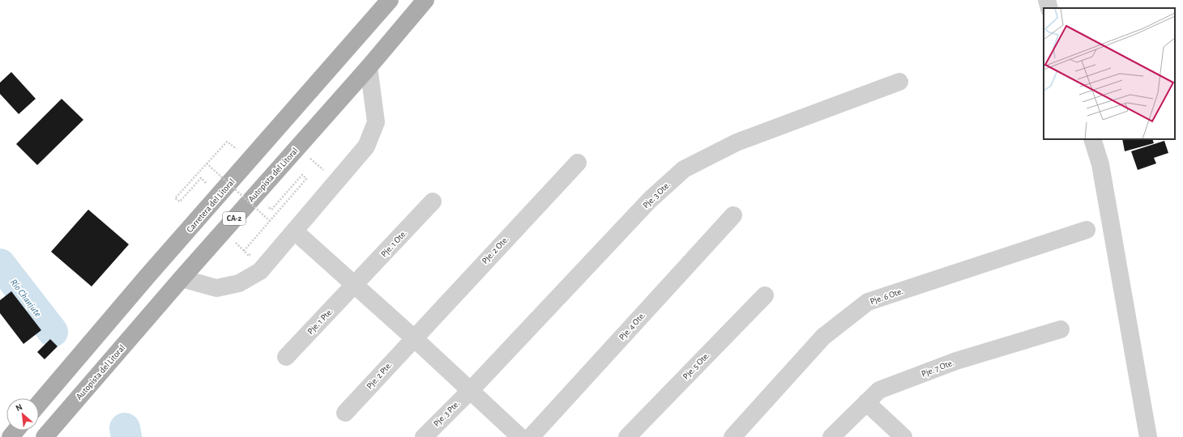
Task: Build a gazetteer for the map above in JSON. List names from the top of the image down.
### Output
{
  "streets": {
    "main road": ["Autopista del Litoral", "Carretera del Litoral", "CA-2"],
    "street": [
      "Pje. 3 Ote.",
      "Pje. 1 Ote.",
      "Pje. 2 Ote.",
      "Pje. 6 Ote.",
      "Pje. 1 Pte.",
      "Pje. 4 Ote.",
      "Pje. 5 Ote.",
      "Pje. 7 Ote.",
      "Pje. 2 Pte.",
      "Pje. 3 Pte."
    ]
  },
  "crossings": [
    ["Pje. 3 Ote.", "Pje. 3 Pte."],
    ["Pje. 1 Ote.", "Pje. 1 Pte."],
    ["Pje. 2 Ote.", "Pje. 2 Pte."]
  ],
  "water": ["Río Chanjute"],
  "north": "top left"
}
